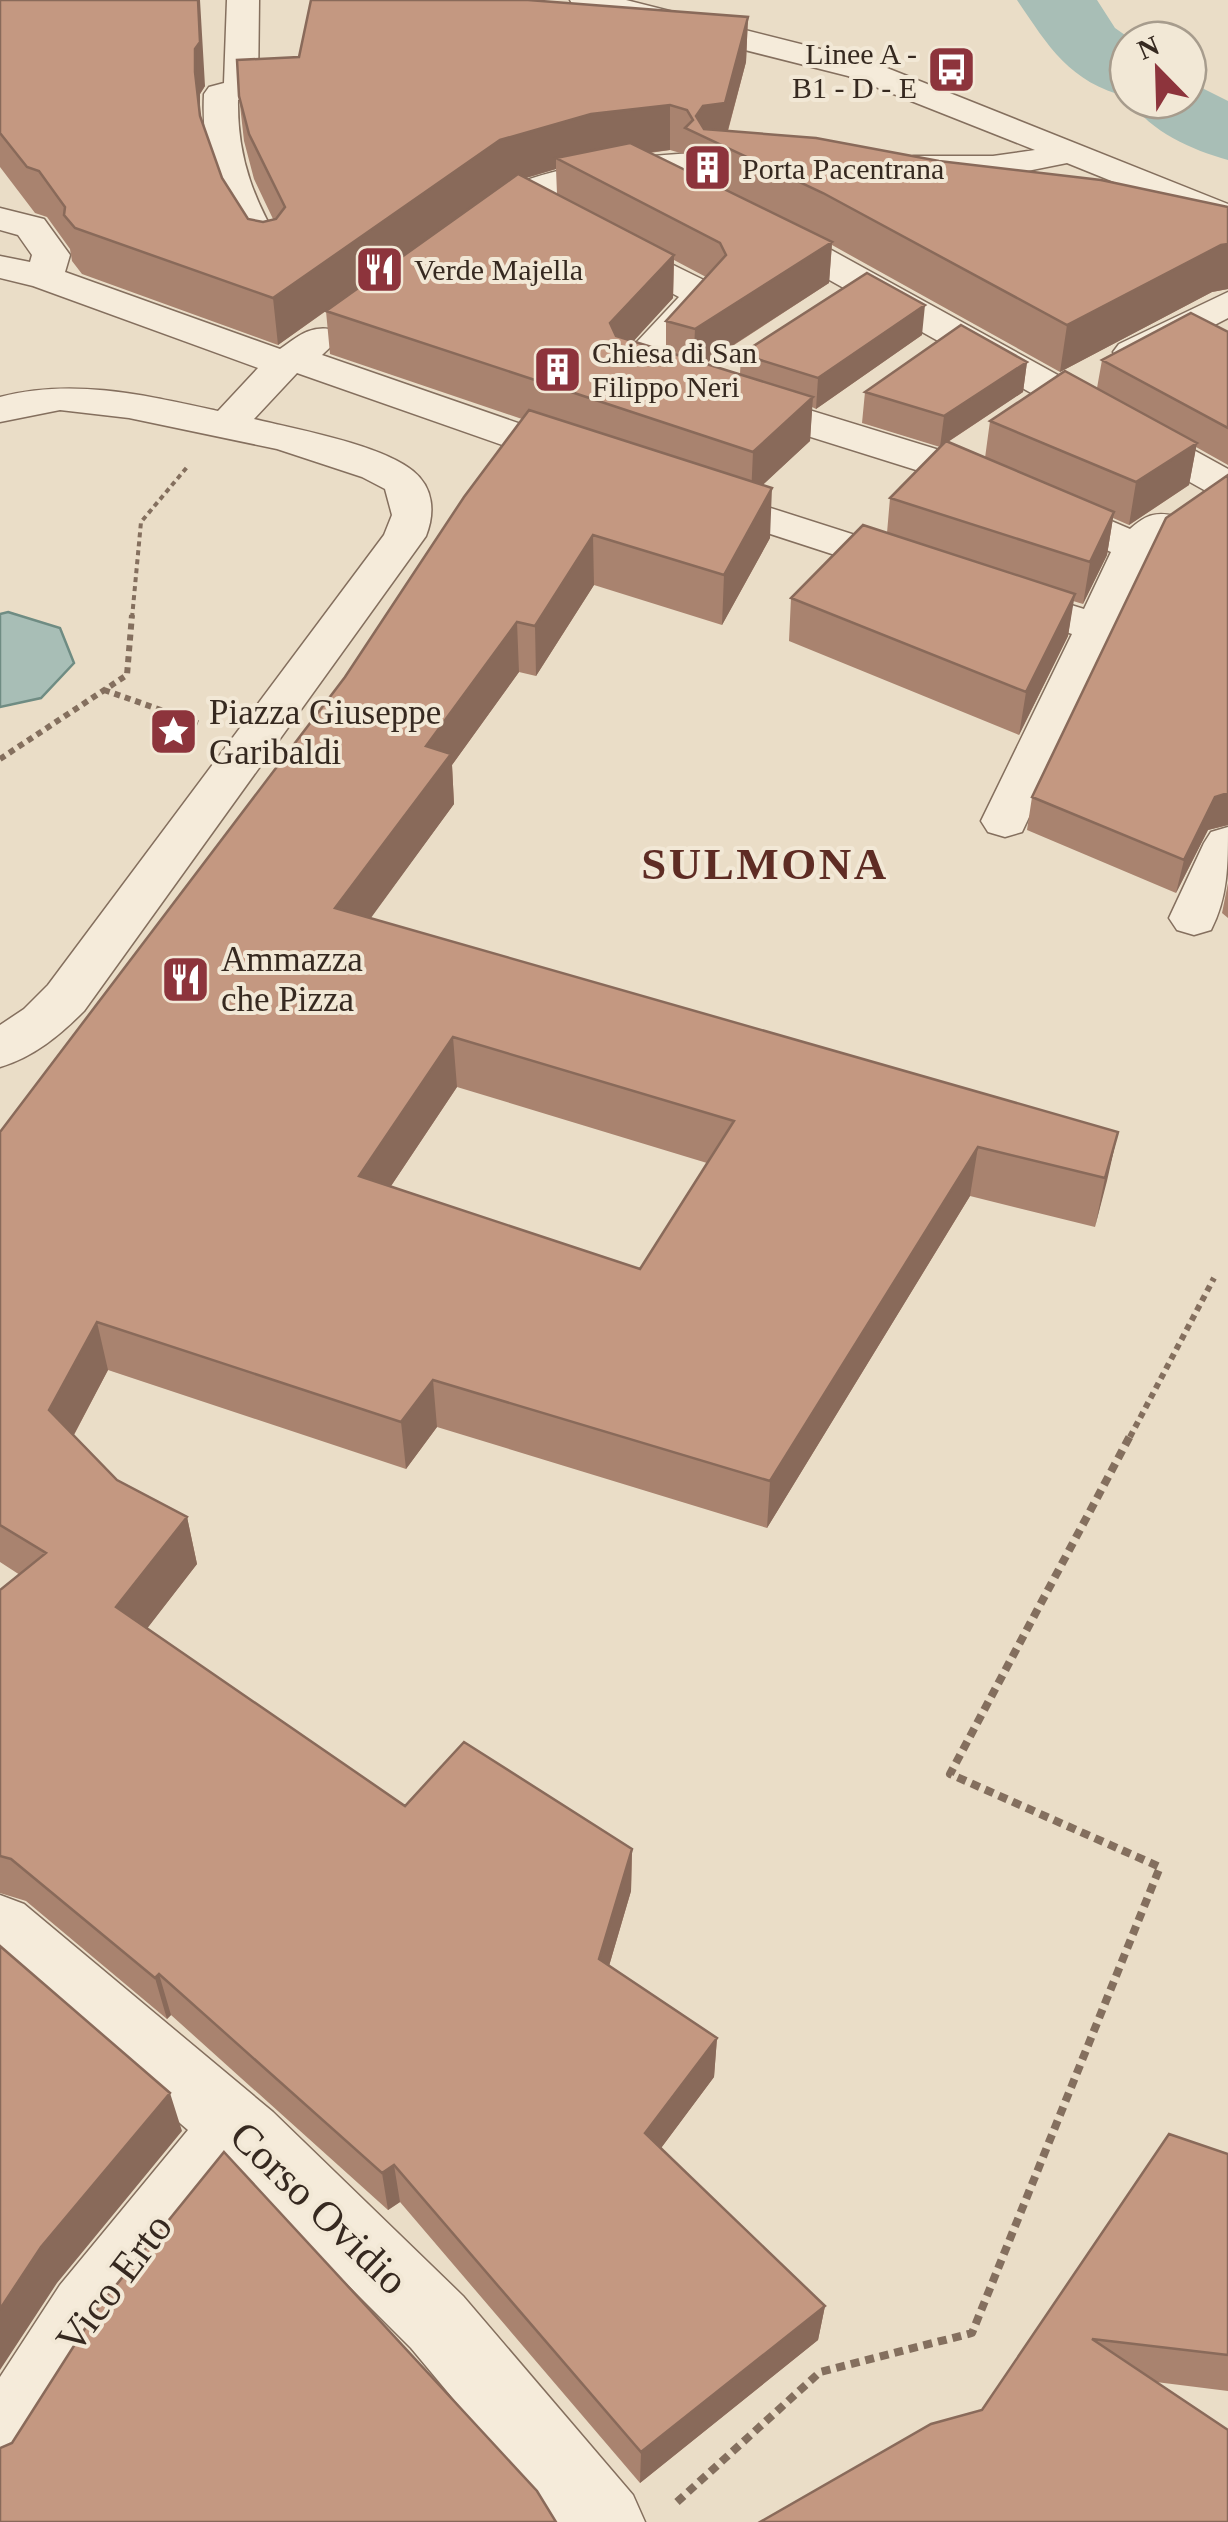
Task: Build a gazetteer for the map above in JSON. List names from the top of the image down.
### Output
{
  "streets": {
    "street": ["Corso Ovidio", "Vico Erto"]
  },
  "crossings": [
    ["Corso Ovidio", "Vico Erto"]
  ],
  "districts": ["SULMONA"],
  "places": {
    "bus stop": ["Linee A - B1 - D - E"],
    "building": ["Porta Pacentrana", "Chiesa di San Filippo Neri"],
    "restaurant": ["Verde Majella", "Ammazza che Pizza"],
    "place": ["Piazza Giuseppe Garibaldi"]
  },
  "north": "top left"
}
